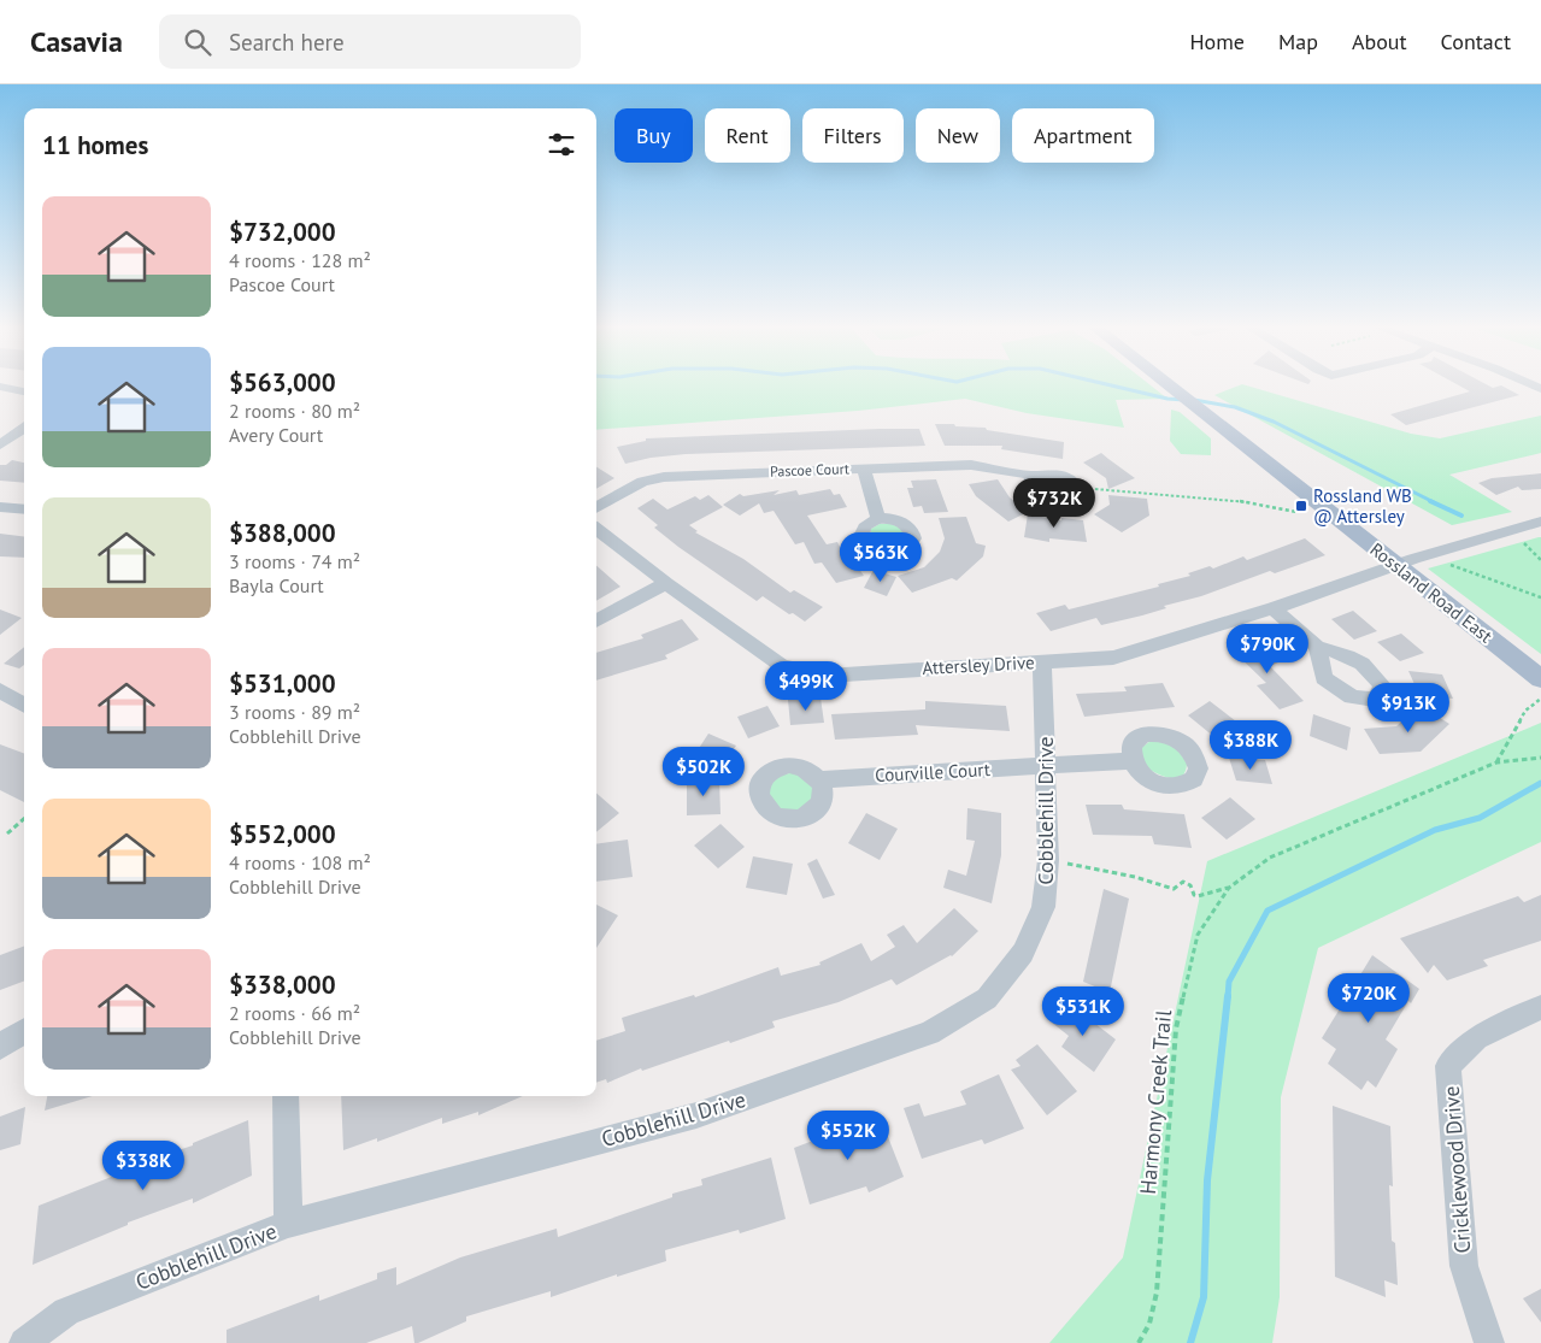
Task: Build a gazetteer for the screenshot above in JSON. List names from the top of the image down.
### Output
{
  "streets": {
    "main road": ["Rossland Road East"],
    "street": [
      "Pascoe Court",
      "Attersley Drive",
      "Courville Court",
      "Cobblehill Drive",
      "Cricklewood Drive"
    ],
    "path": ["Harmony Creek Trail"]
  },
  "crossings": [
    ["Rossland Road East", "Attersley Drive"],
    ["Attersley Drive", "Cobblehill Drive"],
    ["Courville Court", "Cobblehill Drive"]
  ],
  "places": {
    "transit": ["Rossland WB @ Attersley"]
  },
  "page": {
    "header": "Casavia",
    "search": "Search here",
    "nav": [
      "Home",
      "Map",
      "About",
      "Contact"
    ],
    "chip": [
      "Buy",
      "Rent",
      "Filters",
      "New",
      "Apartment"
    ],
    "heading": "11 homes",
    "list": [
      {
        "name": "$732,000",
        "note": "4 rooms · 128 m² · Pascoe Court"
      },
      {
        "name": "$563,000",
        "note": "2 rooms · 80 m² · Avery Court"
      },
      {
        "name": "$388,000",
        "note": "3 rooms · 74 m² · Bayla Court"
      },
      {
        "name": "$531,000",
        "note": "3 rooms · 89 m² · Cobblehill Drive"
      },
      {
        "name": "$552,000",
        "note": "4 rooms · 108 m² · Cobblehill Drive"
      },
      {
        "name": "$338,000",
        "note": "2 rooms · 66 m² · Cobblehill Drive"
      }
    ],
    "price": [
      "$732K",
      "$563K",
      "$790K",
      "$499K",
      "$913K",
      "$388K",
      "$502K",
      "$720K",
      "$531K",
      "$552K",
      "$338K"
    ]
  }
}
